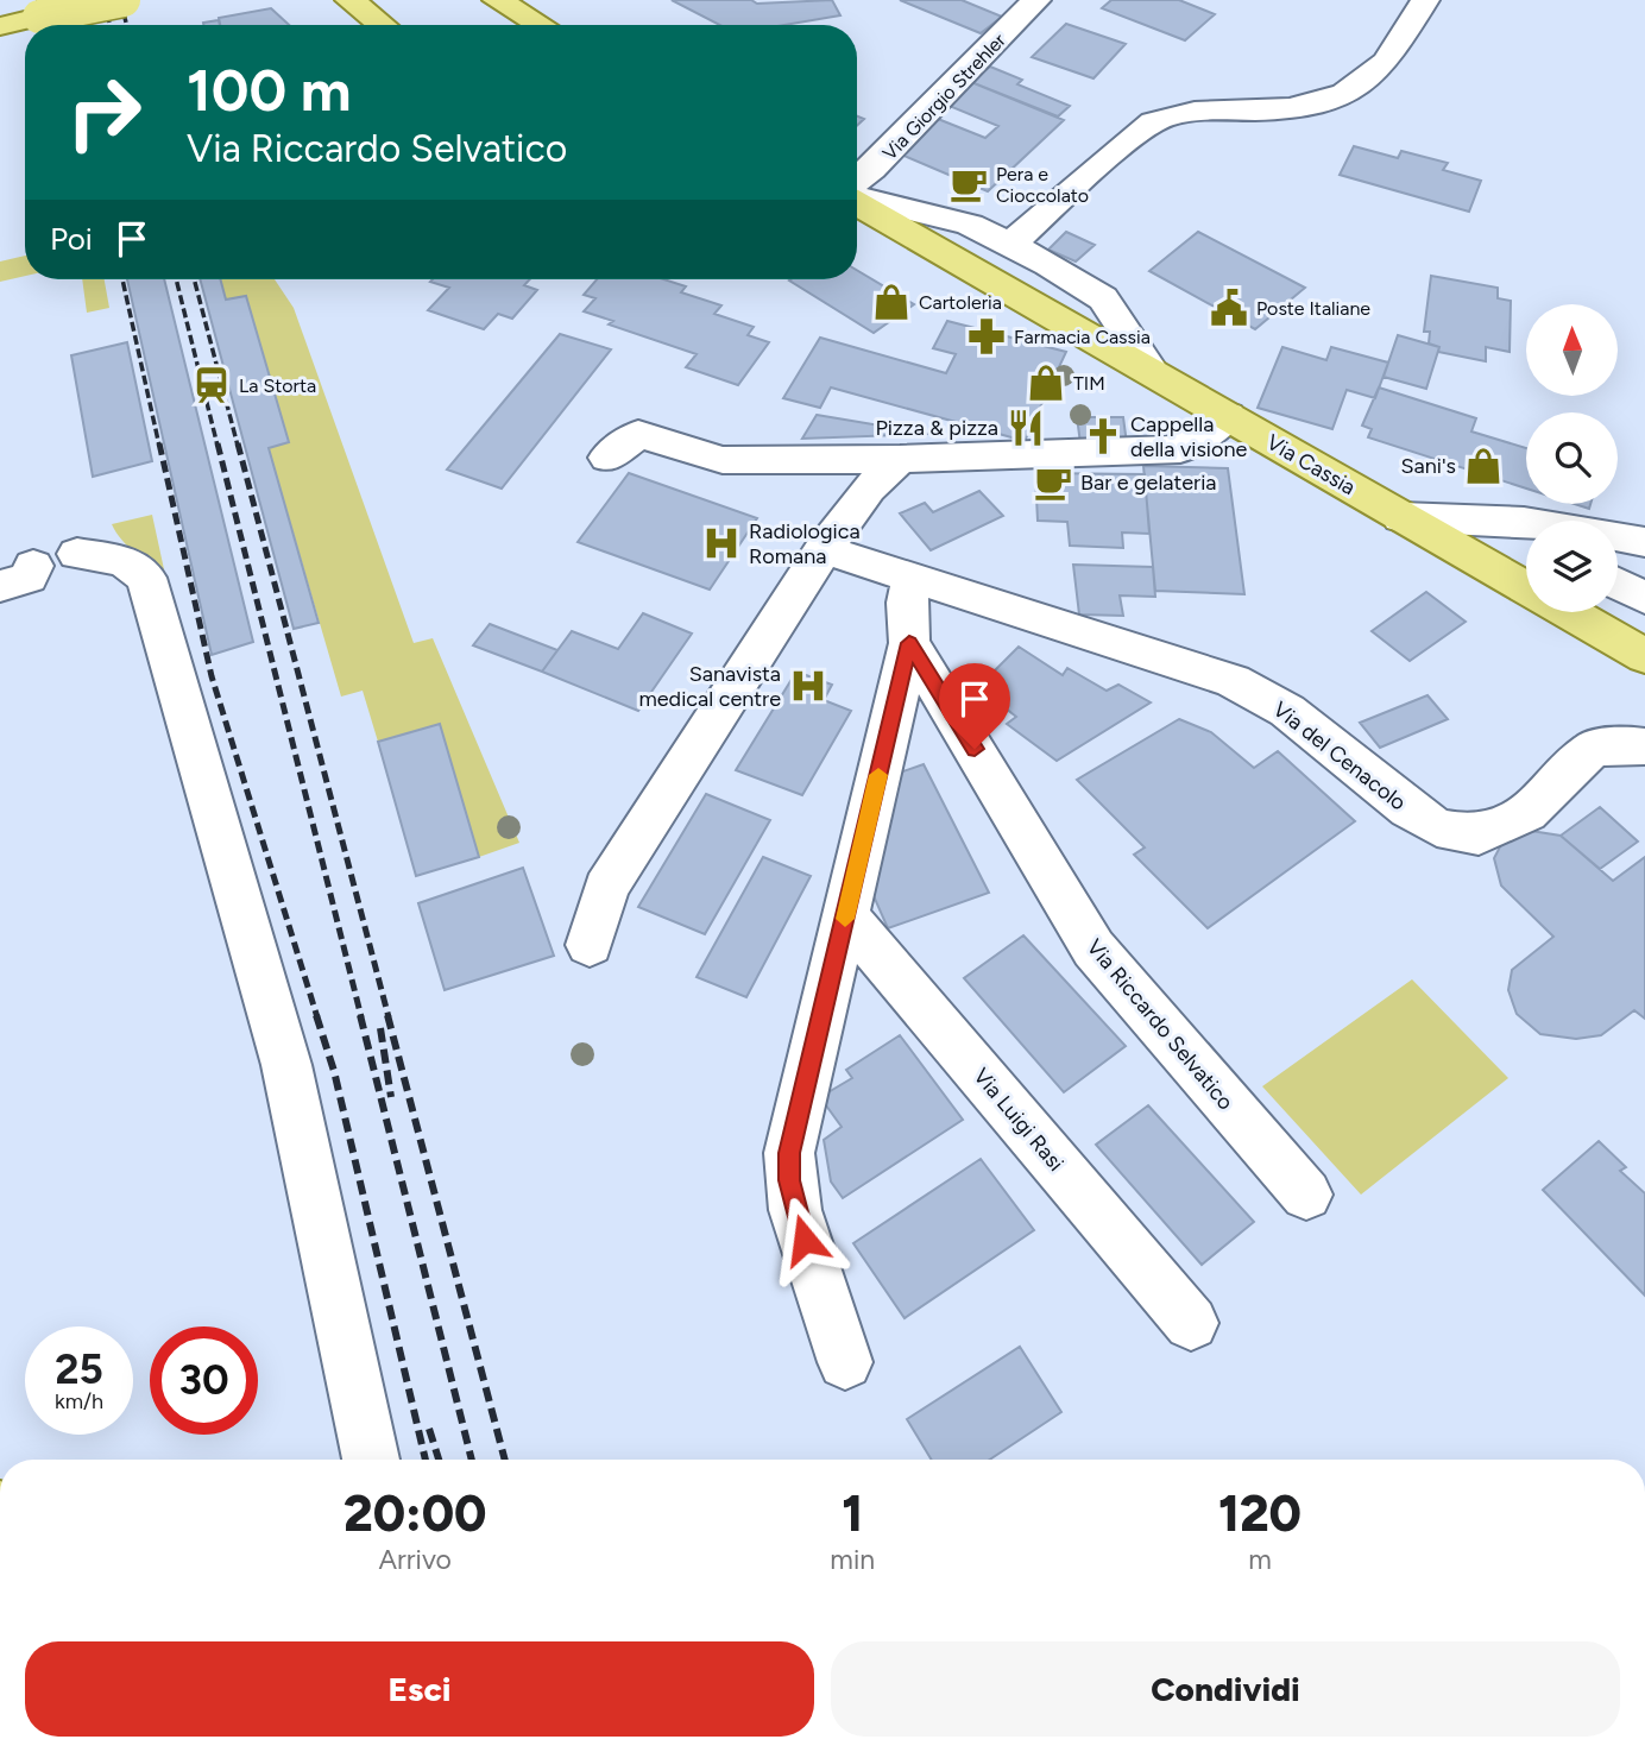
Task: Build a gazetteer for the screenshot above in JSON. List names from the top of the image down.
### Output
{
  "streets": {
    "main road": ["Via Cassia"],
    "street": [
      "Via Giorgio Strehler",
      "Via del Cenacolo",
      "Via Riccardo Selvatico",
      "Via Luigi Rasi"
    ]
  },
  "crossings": [
    ["Via del Cenacolo", "Via Riccardo Selvatico"]
  ],
  "places": {
    "cafe": ["Pera e Cioccolato", "Bar e gelateria"],
    "shop": ["Cartoleria", "TIM", "Sani's"],
    "public building": ["Poste Italiane"],
    "pharmacy": ["Farmacia Cassia"],
    "station": ["La Storta"],
    "restaurant": ["Pizza & pizza"],
    "church": ["Cappella della visione"],
    "hospital": ["Radiologica Romana", "Sanavista medical centre"]
  },
  "north": "top",
  "page": {
    "turn": ["100 m", "Via Riccardo Selvatico"],
    "then": "Poi",
    "speed": "25 km/h",
    "limit": "30",
    "eta": [
      "20:00",
      "Arrivo",
      "1",
      "min",
      "120",
      "m"
    ],
    "buttons": ["Esci", "Condividi"]
  }
}
